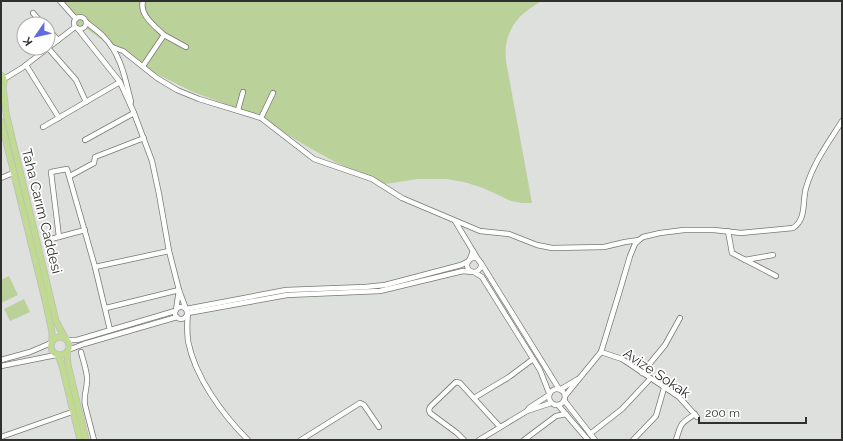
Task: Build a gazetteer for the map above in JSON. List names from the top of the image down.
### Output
{
  "streets": {
    "main road": ["Taha Carım Caddesi"],
    "street": ["Avize Sokak"]
  },
  "scale_bar": "200 m",
  "north": "bottom left"
}
